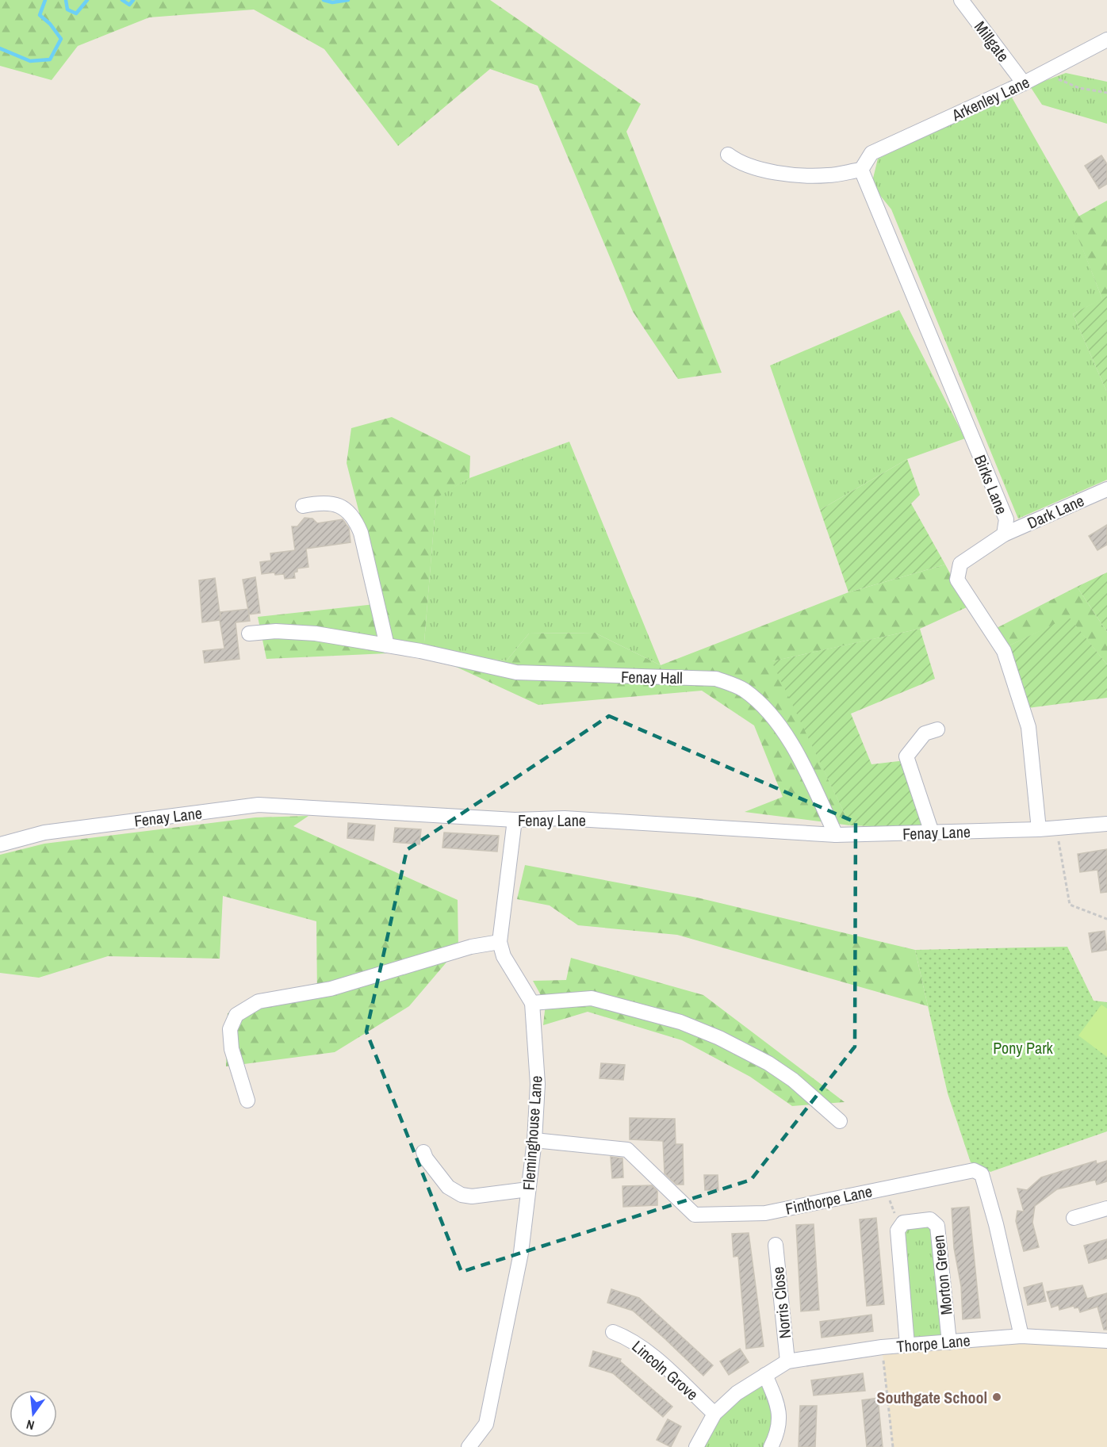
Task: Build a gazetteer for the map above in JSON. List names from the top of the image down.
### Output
{
  "streets": {
    "street": [
      "Millgate",
      "Arkenley Lane",
      "Birks Lane",
      "Dark Lane",
      "Fenay Hall",
      "Fenay Lane",
      "Fleminghouse Lane",
      "Finthorpe Lane",
      "Morton Green",
      "Norris Close",
      "Thorpe Lane",
      "Lincoln Grove"
    ]
  },
  "crossings": [
    ["Millgate", "Arkenley Lane"],
    ["Arkenley Lane", "Birks Lane"],
    ["Birks Lane", "Dark Lane"],
    ["Birks Lane", "Fenay Lane"],
    ["Fenay Hall", "Fenay Lane"],
    ["Fenay Lane", "Fleminghouse Lane"],
    ["Fleminghouse Lane", "Finthorpe Lane"],
    ["Finthorpe Lane", "Thorpe Lane"],
    ["Morton Green", "Thorpe Lane"],
    ["Norris Close", "Thorpe Lane"],
    ["Thorpe Lane", "Lincoln Grove"]
  ],
  "parks": ["Pony Park"],
  "places": ["Southgate School"],
  "north": "bottom"
}
